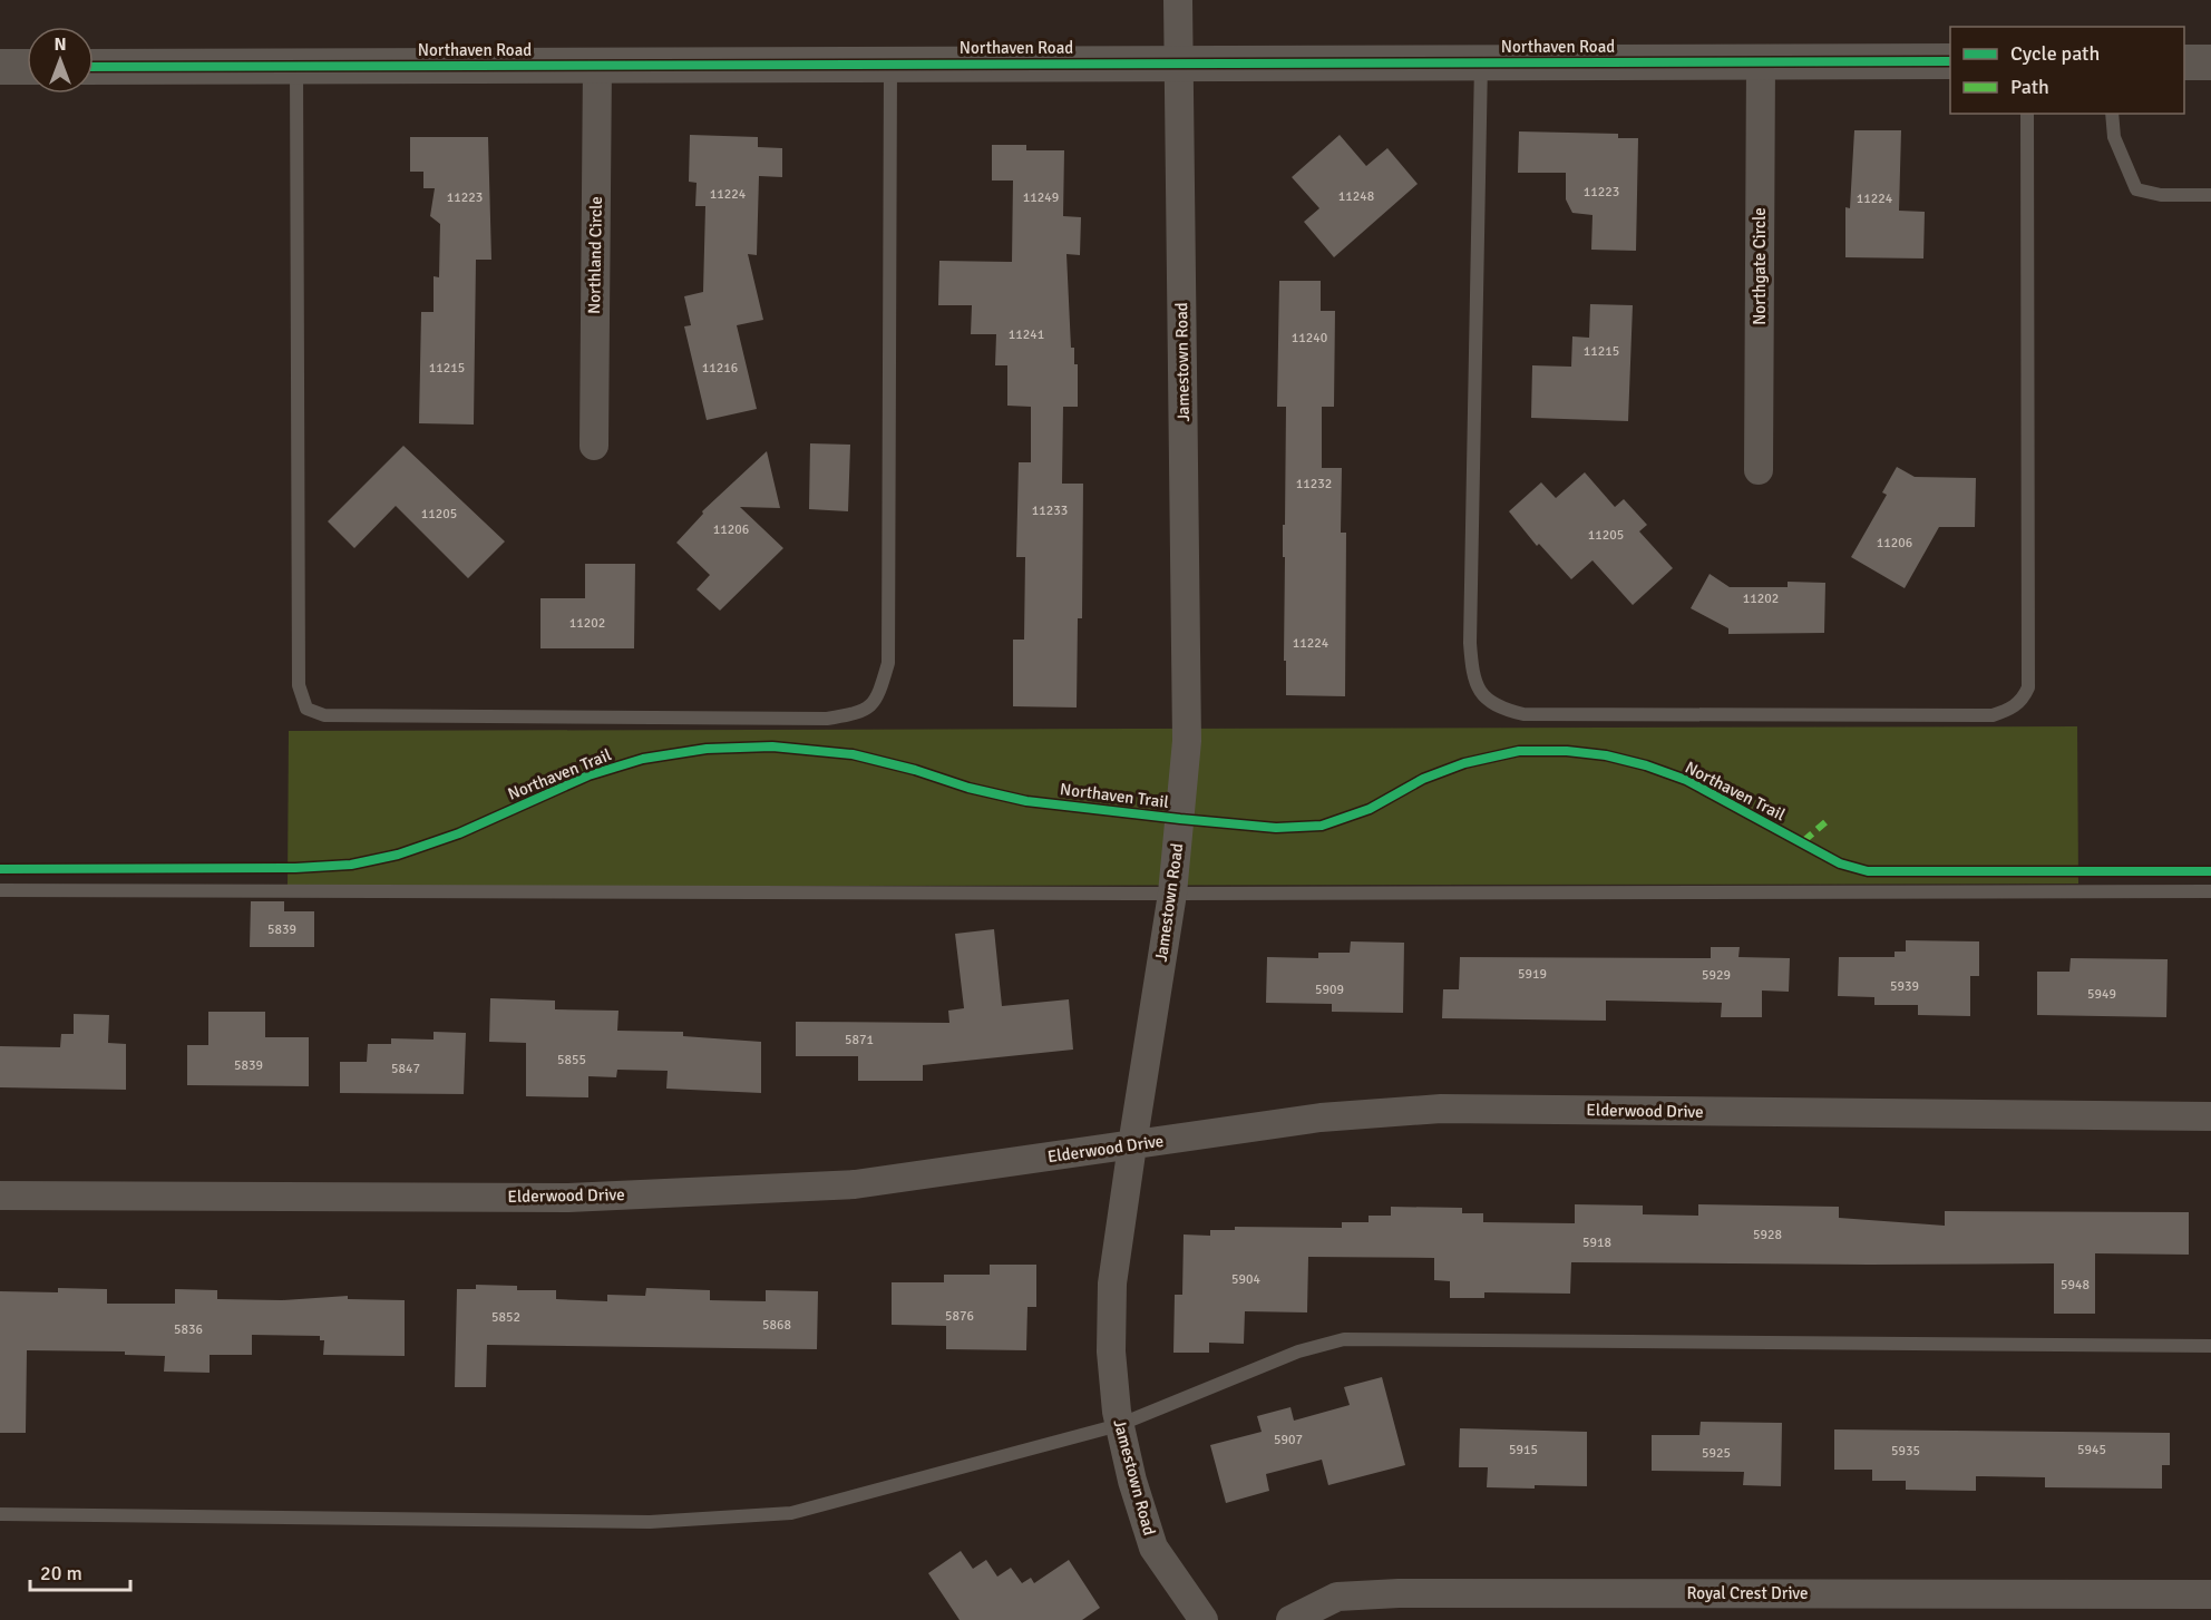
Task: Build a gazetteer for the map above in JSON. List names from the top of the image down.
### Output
{
  "streets": {
    "street": [
      "Northaven Road",
      "Northland Circle",
      "Northgate Circle",
      "Jamestown Road",
      "Elderwood Drive",
      "Royal Crest Drive"
    ],
    "cycle path": ["Northaven Trail"]
  },
  "crossings": [
    ["Northaven Road", "Northland Circle"],
    ["Northaven Road", "Northgate Circle"],
    ["Northaven Road", "Jamestown Road"],
    ["Jamestown Road", "Elderwood Drive"]
  ],
  "house_numbers": [
    "11223",
    "11224",
    "11248",
    "11223",
    "11249",
    "11224",
    "11241",
    "11240",
    "11215",
    "11215",
    "11216",
    "11232",
    "11233",
    "11205",
    "11206",
    "11205",
    "11206",
    "11202",
    "11202",
    "11224",
    "5839",
    "5919",
    "5929",
    "5939",
    "5909",
    "5949",
    "5871",
    "5855",
    "5839",
    "5847",
    "5928",
    "5918",
    "5904",
    "5948",
    "5876",
    "5852",
    "5868",
    "5836",
    "5907",
    "5915",
    "5945",
    "5935",
    "5925"
  ],
  "legend": ["Cycle path", "Path"],
  "scale_bar": "20 m",
  "north": "top"
}
